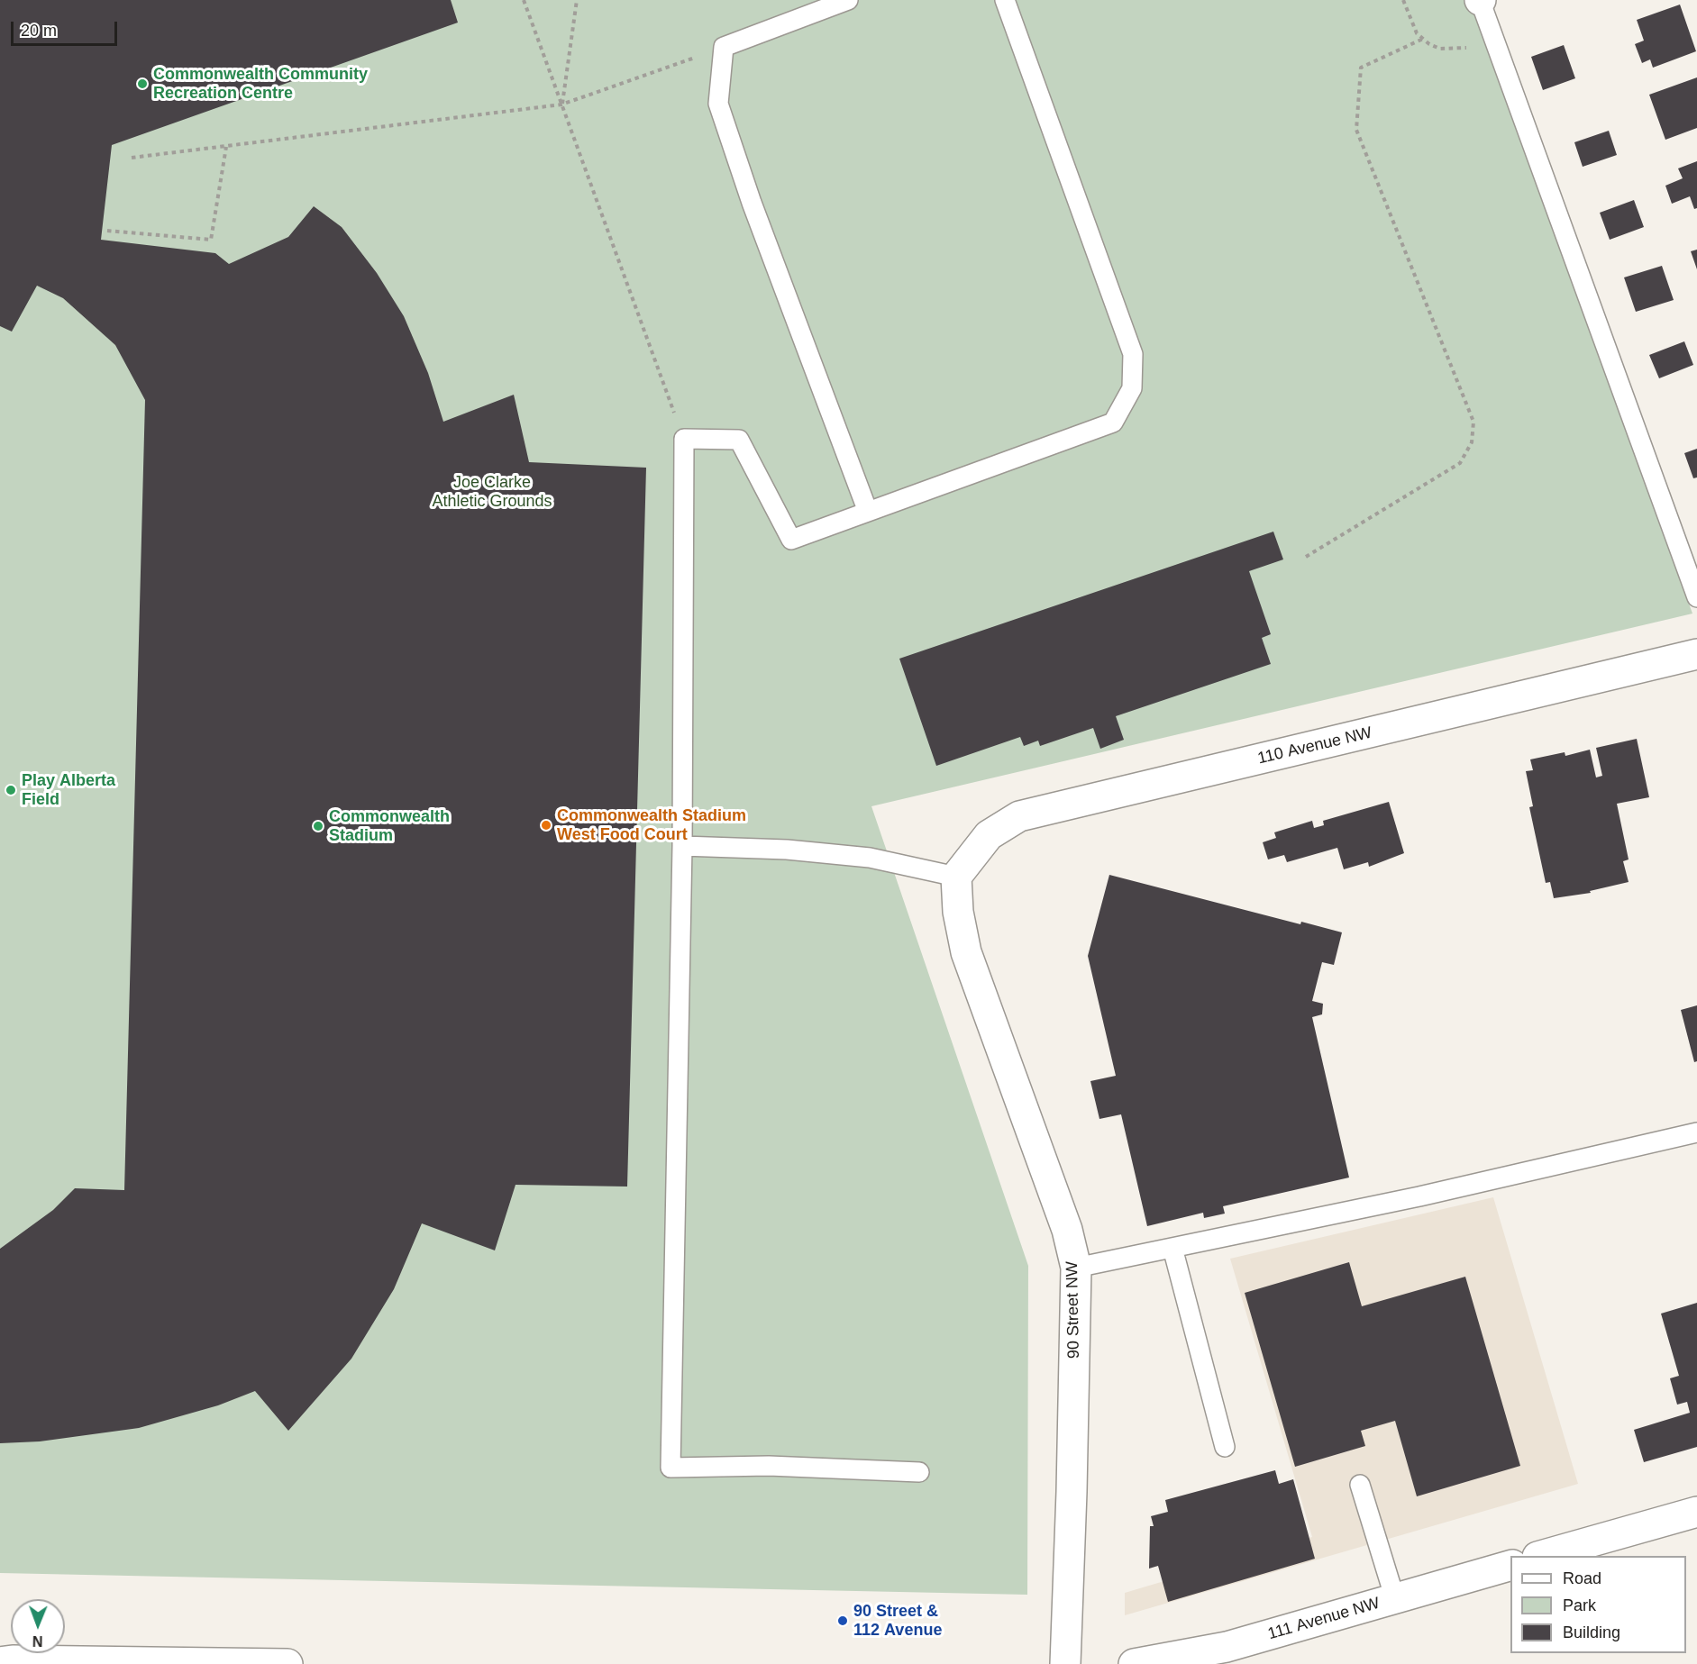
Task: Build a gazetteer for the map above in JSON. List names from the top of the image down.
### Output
{
  "streets": {
    "street": ["110 Avenue NW", "90 Street NW", "111 Avenue NW"]
  },
  "crossings": [
    ["110 Avenue NW", "90 Street NW"]
  ],
  "parks": ["Joe Clarke Athletic Grounds"],
  "places": [
    "Commonwealth Community Recreation Centre",
    "Play Alberta Field",
    "Commonwealth Stadium West Food Court",
    "Commonwealth Stadium",
    "90 Street & 112 Avenue"
  ],
  "legend": ["Road", "Park", "Building"],
  "scale_bar": "20 m",
  "north": "bottom"
}
